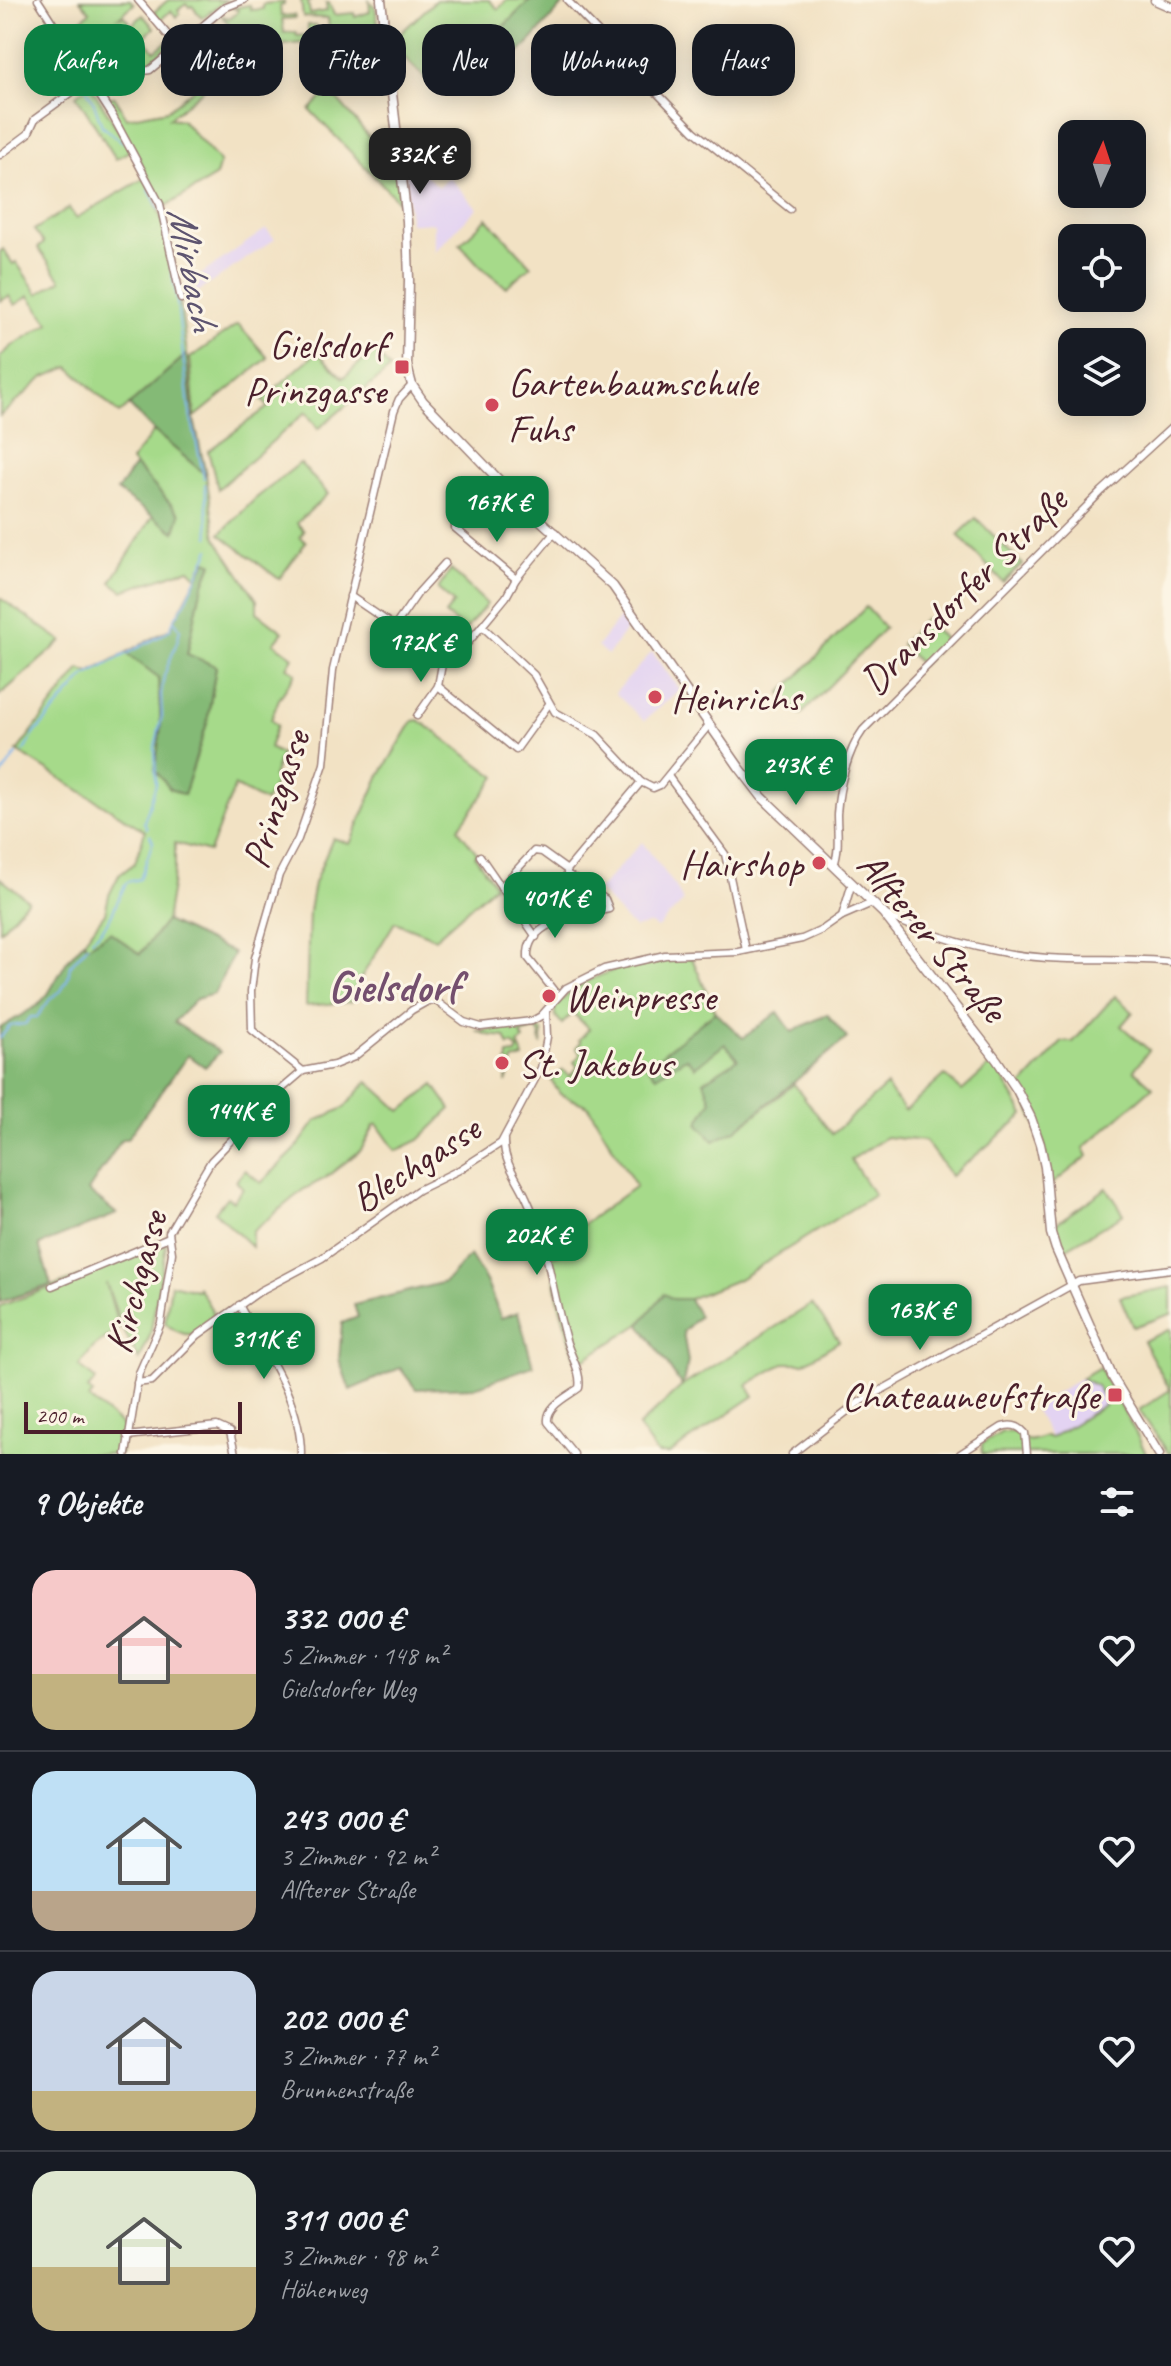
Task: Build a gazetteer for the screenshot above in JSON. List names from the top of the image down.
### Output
{
  "streets": {
    "street": [
      "Dransdorfer Straße",
      "Prinzgasse",
      "Alfterer Straße",
      "Blechgasse",
      "Kirchgasse"
    ]
  },
  "crossings": [
    ["Dransdorfer Straße", "Alfterer Straße"],
    ["Prinzgasse", "Alfterer Straße"],
    ["Prinzgasse", "Kirchgasse"],
    ["Blechgasse", "Kirchgasse"]
  ],
  "districts": ["Gielsdorf"],
  "water": ["Mirbach"],
  "places": {
    "transit": ["Gielsdorf Prinzgasse", "Chateauneufstraße"],
    "other": [
      "Gartenbaumschule Fuhs",
      "Heinrichs",
      "Hairshop",
      "Weinpresse",
      "St. Jakobus"
    ]
  },
  "scale_bar": "200 m",
  "north": "top",
  "page": {
    "chip": [
      "Kaufen",
      "Mieten",
      "Filter",
      "Neu",
      "Wohnung",
      "Haus"
    ],
    "price": [
      "332K €",
      "167K €",
      "172K €",
      "243K €",
      "401K €",
      "144K €",
      "202K €",
      "163K €",
      "311K €"
    ],
    "scale": "200 m",
    "heading": "9 Objekte",
    "list": [
      {
        "name": "332 000 €",
        "note": "5 Zimmer · 148 m² · Gielsdorfer Weg"
      },
      {
        "name": "243 000 €",
        "note": "3 Zimmer · 92 m² · Alfterer Straße"
      },
      {
        "name": "202 000 €",
        "note": "3 Zimmer · 77 m² · Brunnenstraße"
      },
      {
        "name": "311 000 €",
        "note": "3 Zimmer · 98 m² · Höhenweg"
      }
    ]
  }
}
